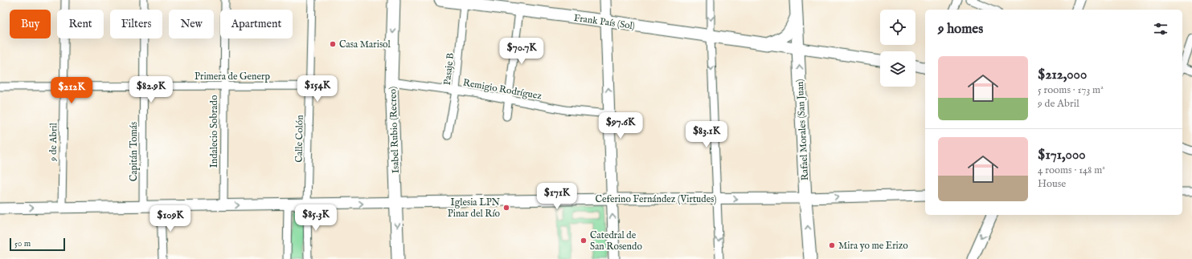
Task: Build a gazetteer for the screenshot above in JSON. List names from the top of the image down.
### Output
{
  "streets": {
    "main road": ["Frank País (Sol)", "Isabel Rubio (Recreo)", "Rafael Morales (San Juan)"],
    "street": [
      "Pasaje B",
      "Primera de Generp",
      "Remigio Rodríguez",
      "Indalecio Sobrado",
      "Calle Colón",
      "9 de Abril",
      "Capitán Tomás",
      "Ceferino Fernández (Virtudes)"
    ]
  },
  "crossings": [
    ["Frank País (Sol)", "Pasaje B"],
    ["Pasaje B", "Remigio Rodríguez"],
    ["Primera de Generp", "Indalecio Sobrado"],
    ["Primera de Generp", "Calle Colón"],
    ["Primera de Generp", "9 de Abril"],
    ["Primera de Generp", "Capitán Tomás"],
    ["Remigio Rodríguez", "Isabel Rubio (Recreo)"],
    ["Isabel Rubio (Recreo)", "Ceferino Fernández (Virtudes)"],
    ["Rafael Morales (San Juan)", "Ceferino Fernández (Virtudes)"],
    ["Calle Colón", "Ceferino Fernández (Virtudes)"]
  ],
  "one_way": ["Isabel Rubio (Recreo)", "Rafael Morales (San Juan)", "Ceferino Fernández (Virtudes)"],
  "places": [
    "Casa Marisol",
    "Iglesia LPN Pinar del Río",
    "Catedral de San Rosendo",
    "Mira yo me Erizo"
  ],
  "scale_bar": "50 m",
  "page": {
    "chip": [
      "Buy",
      "Rent",
      "Filters",
      "New",
      "Apartment"
    ],
    "heading": "9 homes",
    "price": [
      "$70.7K",
      "$154K",
      "$82.9K",
      "$212K",
      "$97.6K",
      "$83.1K",
      "$171K",
      "$85.3K",
      "$109K"
    ],
    "list": [
      {
        "name": "$212,000",
        "note": "5 rooms · 173 m² · 9 de Abril"
      },
      {
        "name": "$171,000",
        "note": "4 rooms · 148 m² · House"
      }
    ],
    "scale": "50 m"
  }
}
